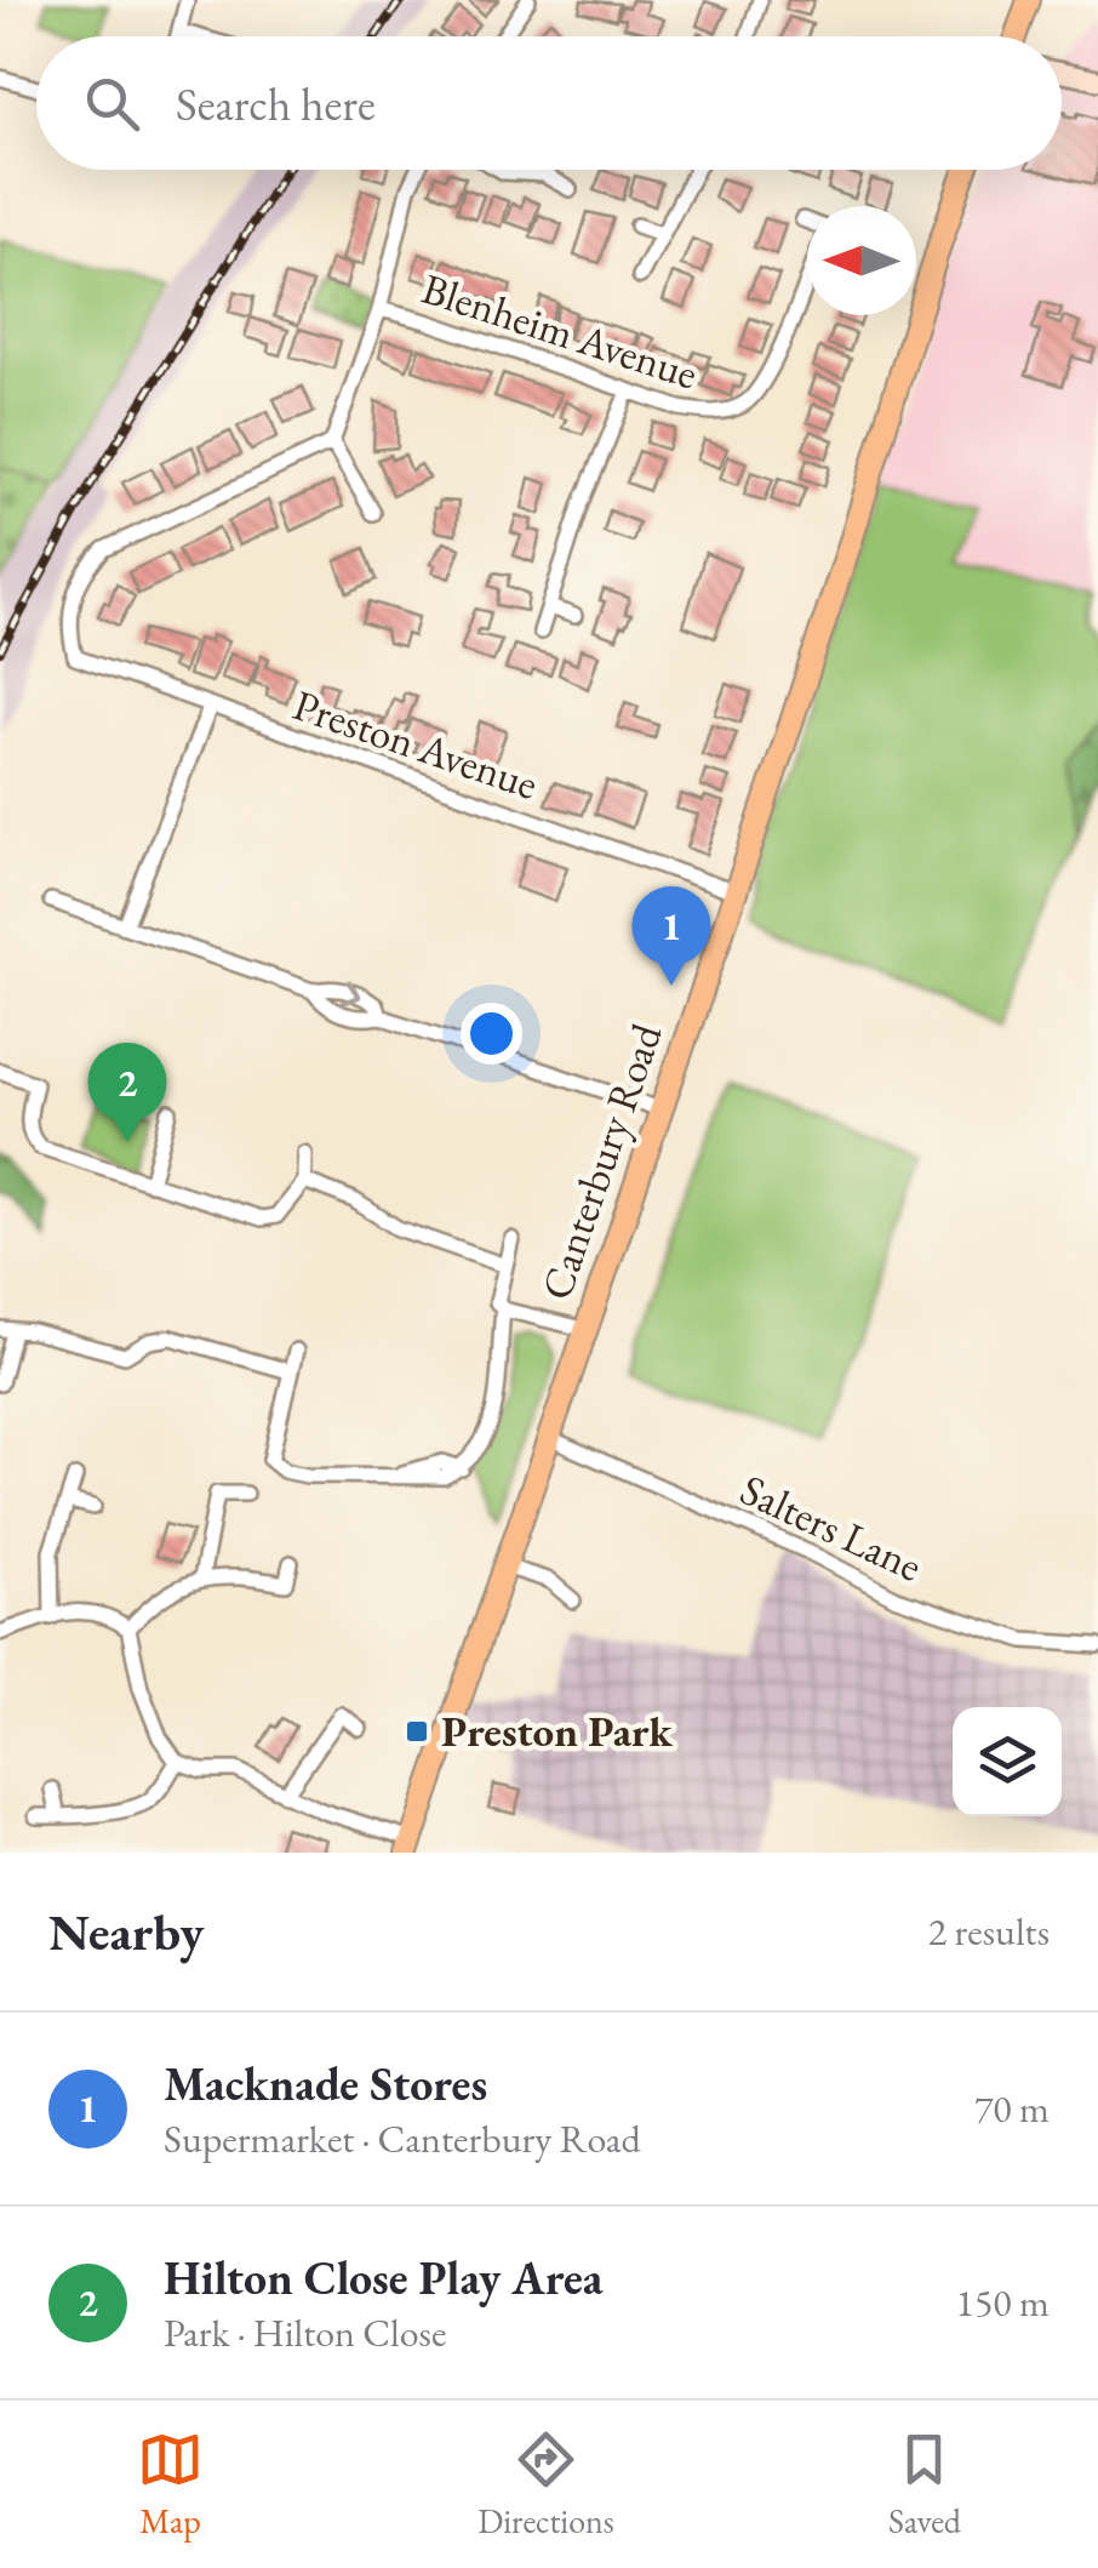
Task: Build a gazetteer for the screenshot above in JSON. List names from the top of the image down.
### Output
{
  "streets": {
    "main road": ["Canterbury Road"],
    "street": ["Blenheim Avenue", "Preston Avenue", "Salters Lane"]
  },
  "crossings": [
    ["Preston Avenue", "Canterbury Road"],
    ["Canterbury Road", "Salters Lane"]
  ],
  "places": {
    "transit": ["Preston Park"]
  },
  "north": "left",
  "page": {
    "search": "Search here",
    "pins": ["1", "2"],
    "heading": ["Nearby", "2 results"],
    "list": [
      {
        "mark": "1",
        "name": "Macknade Stores",
        "note": "Supermarket · Canterbury Road",
        "value": "70 m"
      },
      {
        "mark": "2",
        "name": "Hilton Close Play Area",
        "note": "Park · Hilton Close",
        "value": "150 m"
      }
    ],
    "nav": ["Map", "Directions", "Saved"]
  }
}
